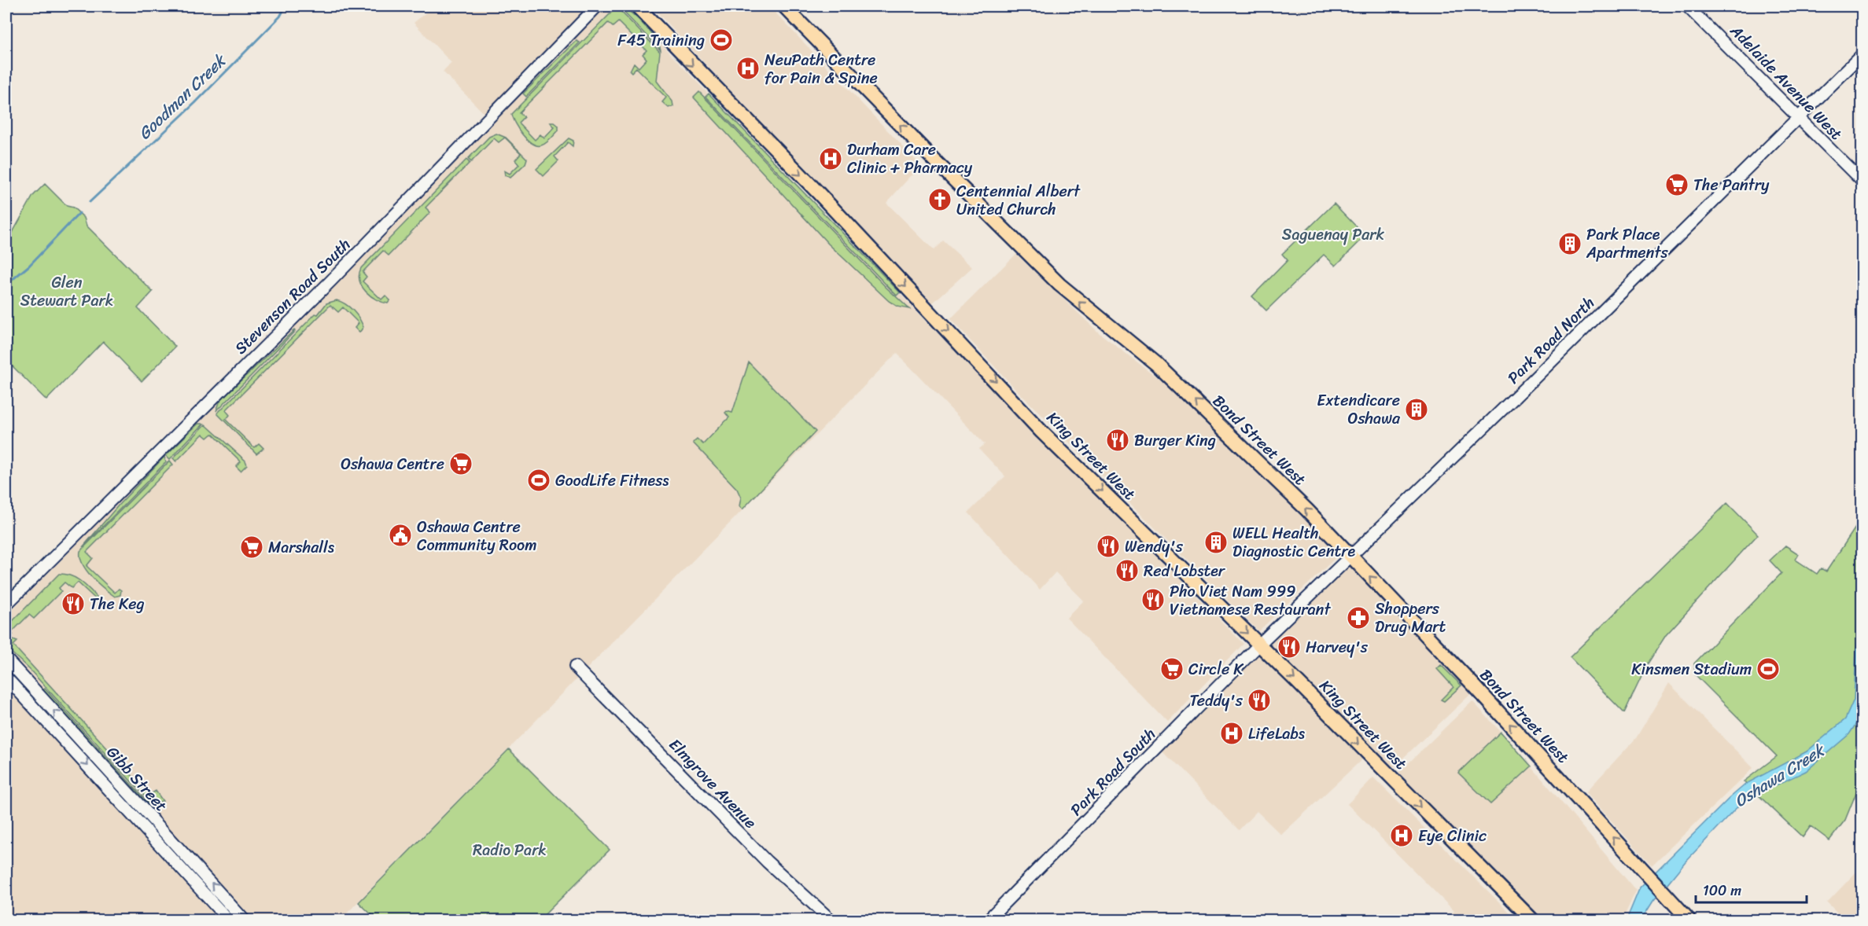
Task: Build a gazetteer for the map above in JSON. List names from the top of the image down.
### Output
{
  "streets": {
    "main road": [
      "Adelaide Avenue West",
      "Stevenson Road South",
      "Park Road North",
      "Bond Street West",
      "King Street West",
      "Park Road South",
      "Gibb Street",
      "Elmgrove Avenue"
    ]
  },
  "crossings": [
    ["Adelaide Avenue West", "Park Road North"],
    ["Park Road North", "Bond Street West"],
    ["Park Road North", "King Street West"],
    ["Park Road North", "Park Road South"],
    ["King Street West", "Park Road South"]
  ],
  "one_way": ["Bond Street West", "King Street West"],
  "water": ["Goodman Creek", "Oshawa Creek"],
  "parks": ["Saguenay Park", "Glen Stewart Park", "Radio Park"],
  "places": {
    "sports": ["F45 Training", "GoodLife Fitness", "Kinsmen Stadium"],
    "hospital": [
      "NeuPath Centre for Pain & Spine",
      "Durham Care Clinic + Pharmacy",
      "LifeLabs",
      "Eye Clinic"
    ],
    "supermarket": [
      "The Pantry",
      "Oshawa Centre",
      "Marshalls",
      "Circle K"
    ],
    "church": ["Centennial Albert United Church"],
    "building": ["Park Place Apartments", "Extendicare Oshawa", "WELL Health Diagnostic Centre"],
    "restaurant": [
      "Burger King",
      "Wendy's",
      "Red Lobster",
      "Pho Viet Nam 999 Vietnamese Restaurant",
      "The Keg",
      "Harvey's",
      "Teddy's"
    ],
    "public building": ["Oshawa Centre Community Room"],
    "pharmacy": ["Shoppers Drug Mart"]
  },
  "scale_bar": "100 m"
}
